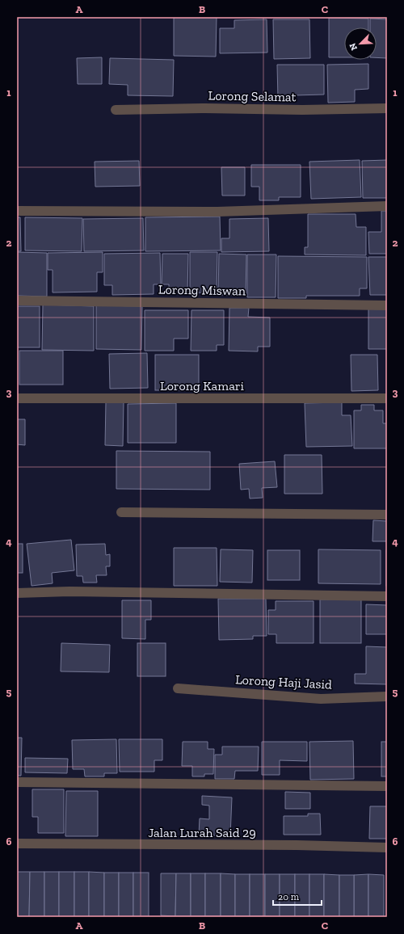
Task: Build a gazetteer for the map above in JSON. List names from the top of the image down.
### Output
{
  "streets": {
    "street": [
      "Lorong Selamat",
      "Lorong Miswan",
      "Lorong Kamari",
      "Lorong Haji Jasid",
      "Jalan Lurah Said 29"
    ]
  },
  "scale_bar": "20 m",
  "north": "bottom left",
  "grid": {
    "columns": ["A", "B", "C"],
    "rows": [
      "1",
      "2",
      "3",
      "4",
      "5",
      "6"
    ]
  }
}
